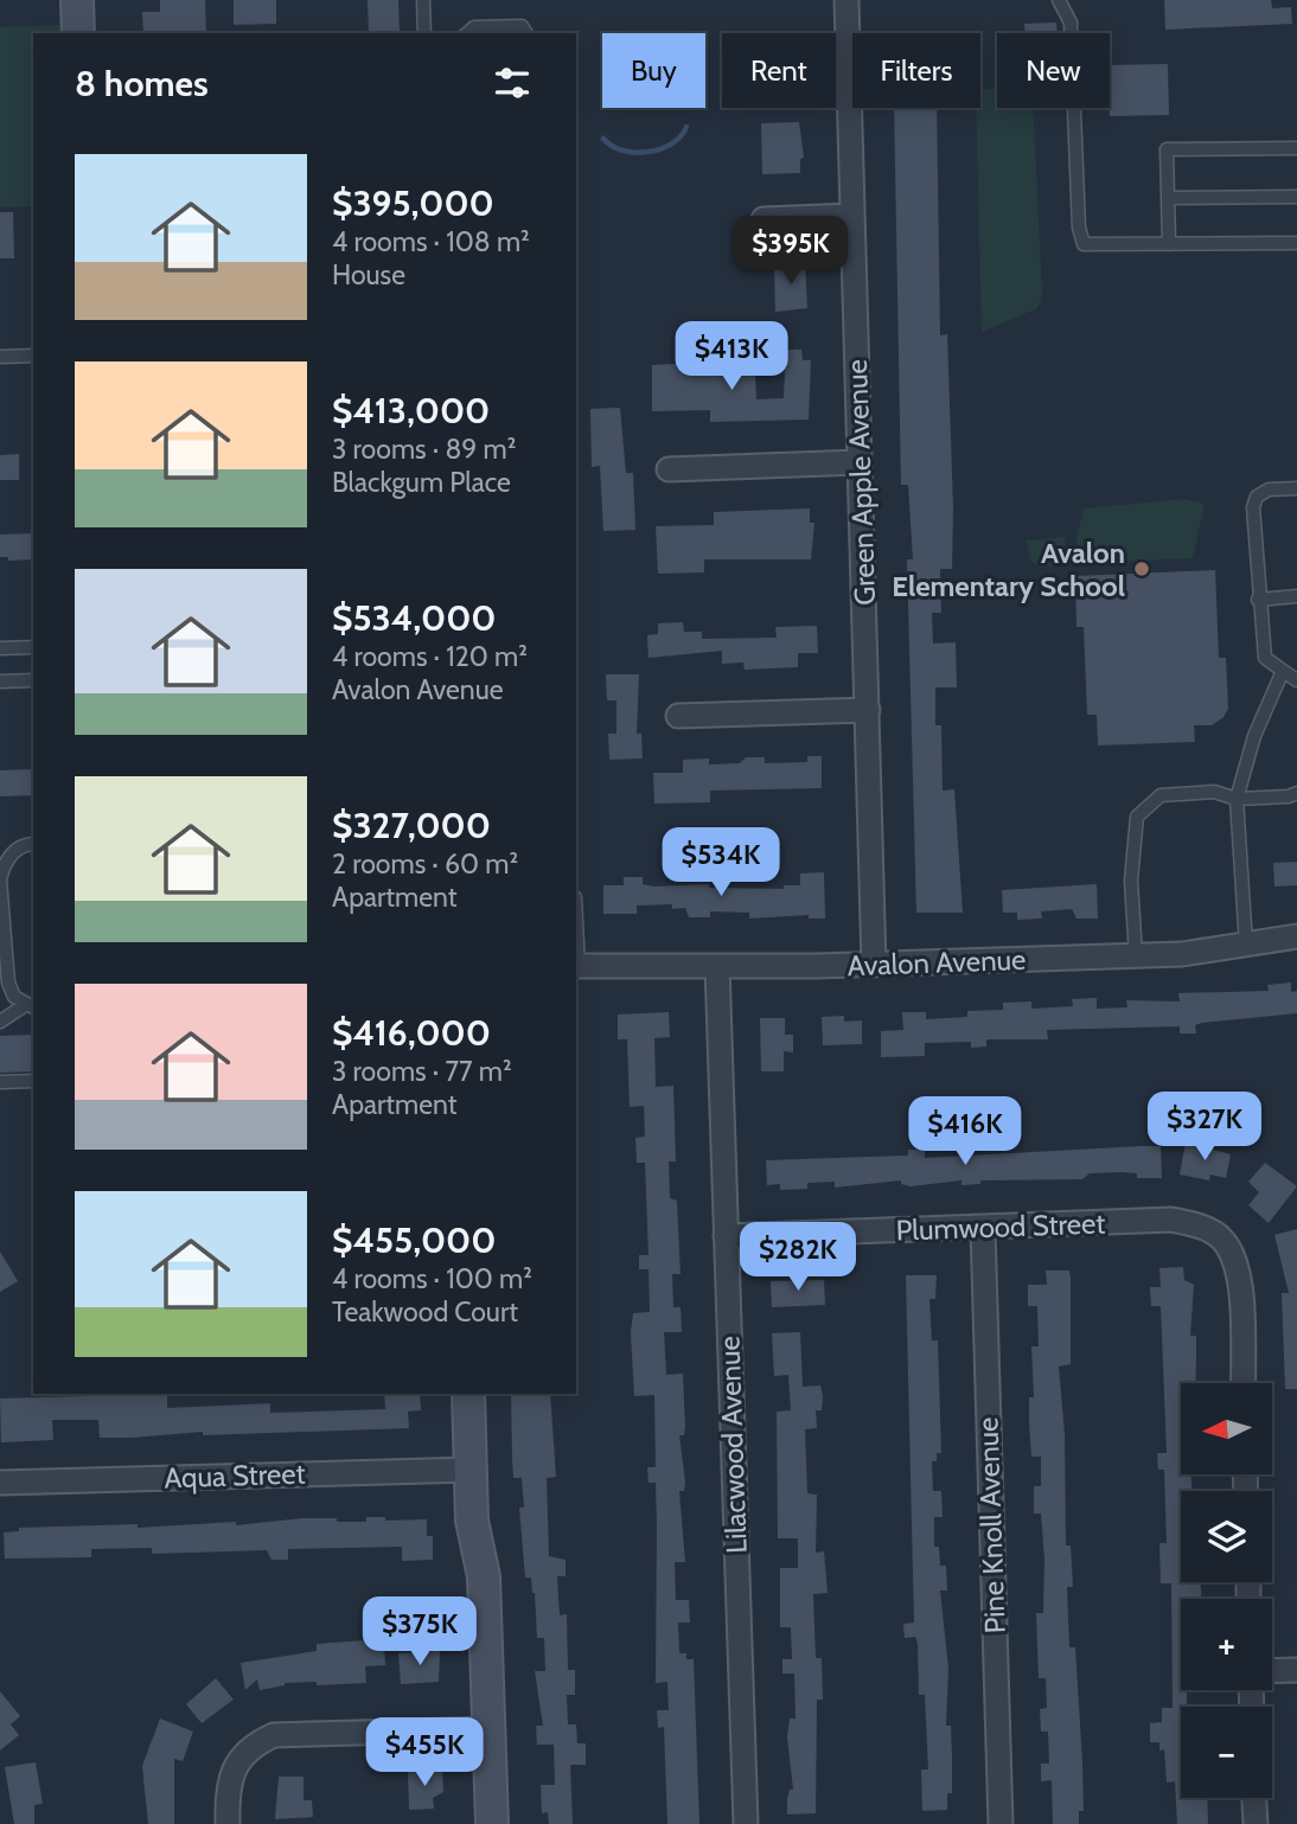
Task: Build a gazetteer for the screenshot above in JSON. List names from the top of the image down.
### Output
{
  "streets": {
    "street": [
      "Green Apple Avenue",
      "Avalon Avenue",
      "Plumwood Street",
      "Lilacwood Avenue",
      "Aqua Street",
      "Pine Knoll Avenue"
    ]
  },
  "crossings": [
    ["Green Apple Avenue", "Avalon Avenue"],
    ["Avalon Avenue", "Lilacwood Avenue"],
    ["Plumwood Street", "Lilacwood Avenue"],
    ["Plumwood Street", "Pine Knoll Avenue"]
  ],
  "places": ["Avalon Elementary School"],
  "north": "left",
  "page": {
    "chip": [
      "Buy",
      "Rent",
      "Filters",
      "New"
    ],
    "heading": "8 homes",
    "list": [
      {
        "name": "$395,000",
        "note": "4 rooms · 108 m² · House"
      },
      {
        "name": "$413,000",
        "note": "3 rooms · 89 m² · Blackgum Place"
      },
      {
        "name": "$534,000",
        "note": "4 rooms · 120 m² · Avalon Avenue"
      },
      {
        "name": "$327,000",
        "note": "2 rooms · 60 m² · Apartment"
      },
      {
        "name": "$416,000",
        "note": "3 rooms · 77 m² · Apartment"
      },
      {
        "name": "$455,000",
        "note": "4 rooms · 100 m² · Teakwood Court"
      }
    ],
    "price": [
      "$395K",
      "$413K",
      "$534K",
      "$327K",
      "$416K",
      "$282K",
      "$375K",
      "$455K"
    ],
    "map_buttons": ["+", "−"]
  }
}
